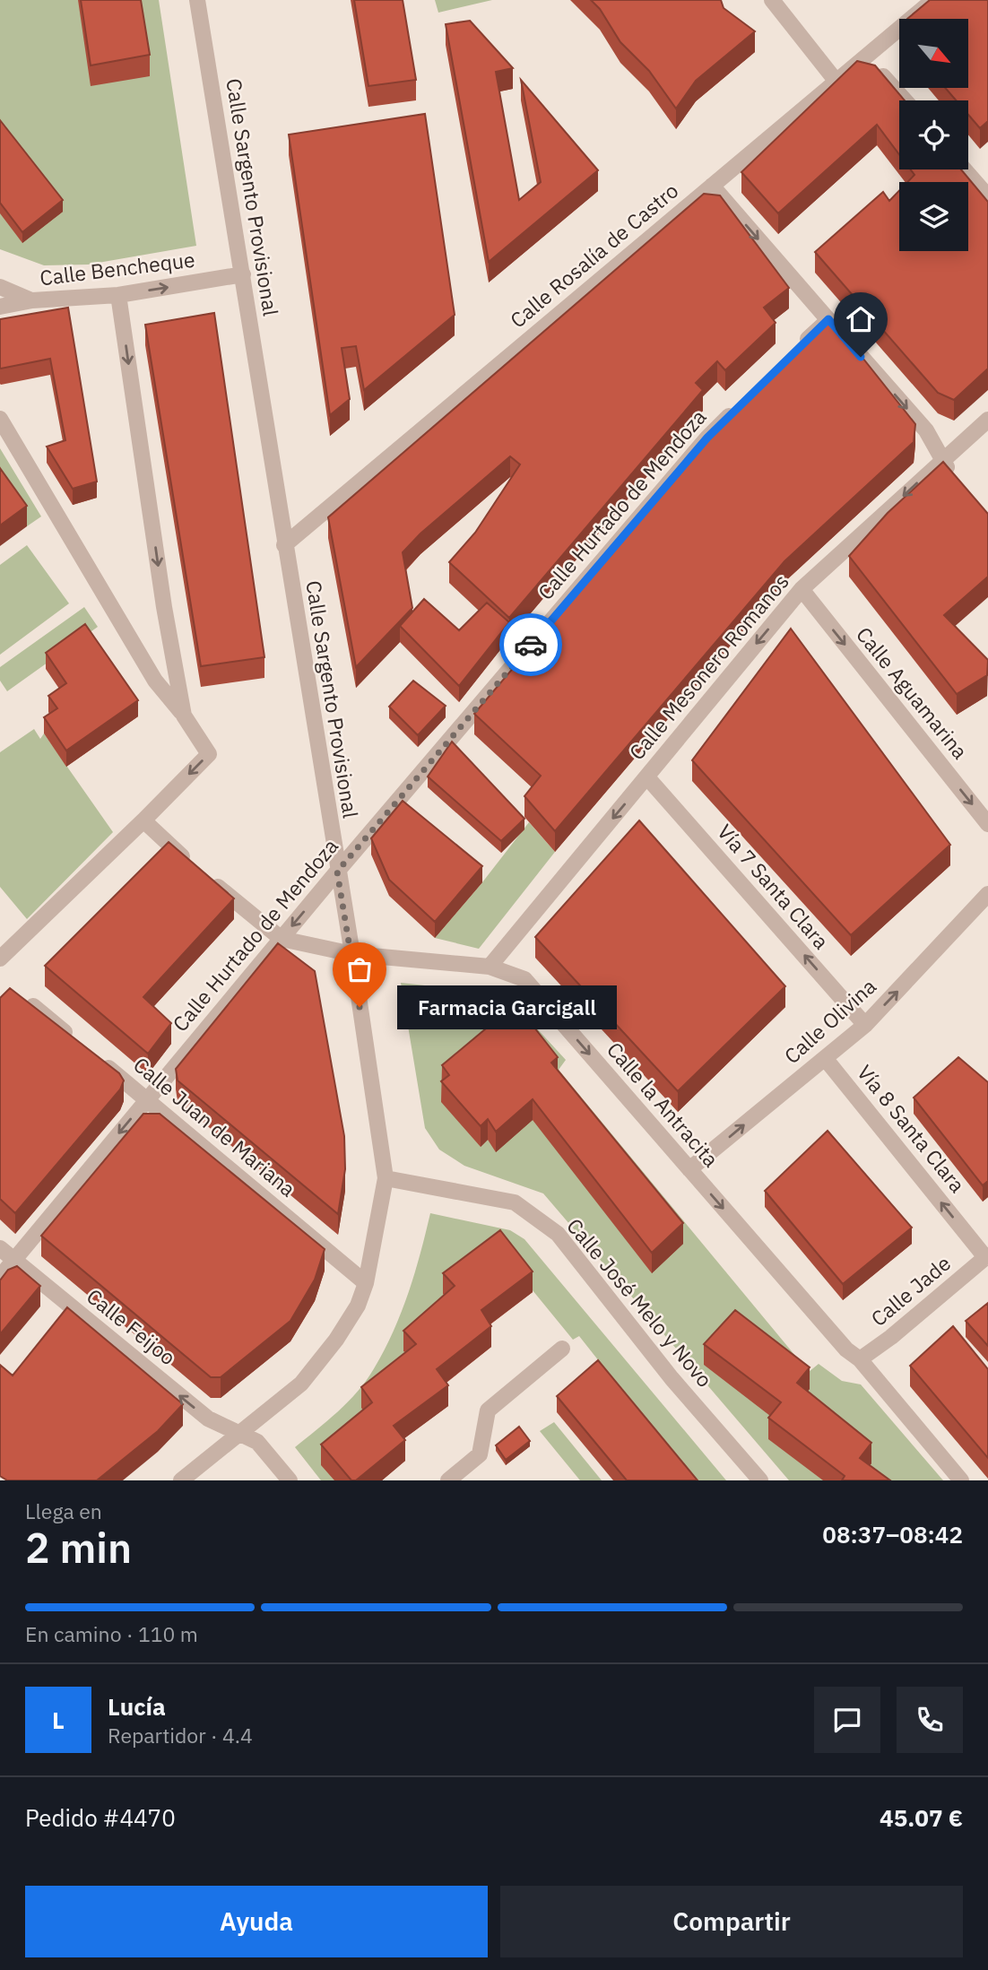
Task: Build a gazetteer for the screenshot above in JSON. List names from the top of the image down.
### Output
{
  "streets": {
    "street": [
      "Calle Sargento Provisional",
      "Calle Rosalía de Castro",
      "Calle Bencheque",
      "Calle Hurtado de Mendoza",
      "Calle Mesonero Romanos",
      "Calle Aguamarina",
      "Vía 7 Santa Clara",
      "Calle Olivina",
      "Calle la Antracita",
      "Calle Juan de Mariana",
      "Vía 8 Santa Clara",
      "Calle Jade",
      "Calle José Melo y Novo",
      "Calle Feijoo"
    ]
  },
  "crossings": [
    ["Calle Sargento Provisional", "Calle Rosalía de Castro"],
    ["Calle Sargento Provisional", "Calle Bencheque"],
    ["Calle Sargento Provisional", "Calle Hurtado de Mendoza"],
    ["Calle Sargento Provisional", "Calle la Antracita"],
    ["Calle Sargento Provisional", "Calle Juan de Mariana"],
    ["Calle Sargento Provisional", "Calle José Melo y Novo"],
    ["Calle Sargento Provisional", "Calle Feijoo"],
    ["Calle Hurtado de Mendoza", "Calle la Antracita"],
    ["Calle Hurtado de Mendoza", "Calle Juan de Mariana"],
    ["Calle Hurtado de Mendoza", "Calle Feijoo"],
    ["Calle Mesonero Romanos", "Calle Aguamarina"],
    ["Calle Mesonero Romanos", "Vía 7 Santa Clara"],
    ["Calle Mesonero Romanos", "Calle la Antracita"],
    ["Vía 7 Santa Clara", "Calle Olivina"],
    ["Calle Olivina", "Calle la Antracita"],
    ["Calle Olivina", "Vía 8 Santa Clara"],
    ["Calle la Antracita", "Calle Jade"],
    ["Vía 8 Santa Clara", "Calle Jade"]
  ],
  "one_way": [
    "Calle Bencheque",
    "Calle Mesonero Romanos",
    "Calle Aguamarina",
    "Vía 7 Santa Clara",
    "Calle Olivina",
    "Calle la Antracita",
    "Vía 8 Santa Clara",
    "Calle Feijoo"
  ],
  "places": ["Farmacia Garcigall"],
  "north": "bottom right",
  "page": {
    "bubble": "Farmacia Garcigall",
    "heading": ["2 min", "Llega en", "08:37–08:42"],
    "panel": [
      "Lucía",
      "Repartidor · 4.4",
      "Pedido #4470",
      "45.07 €"
    ],
    "bar": "En camino · 110 m",
    "round": "L",
    "buttons": ["Ayuda", "Compartir"]
  }
}
